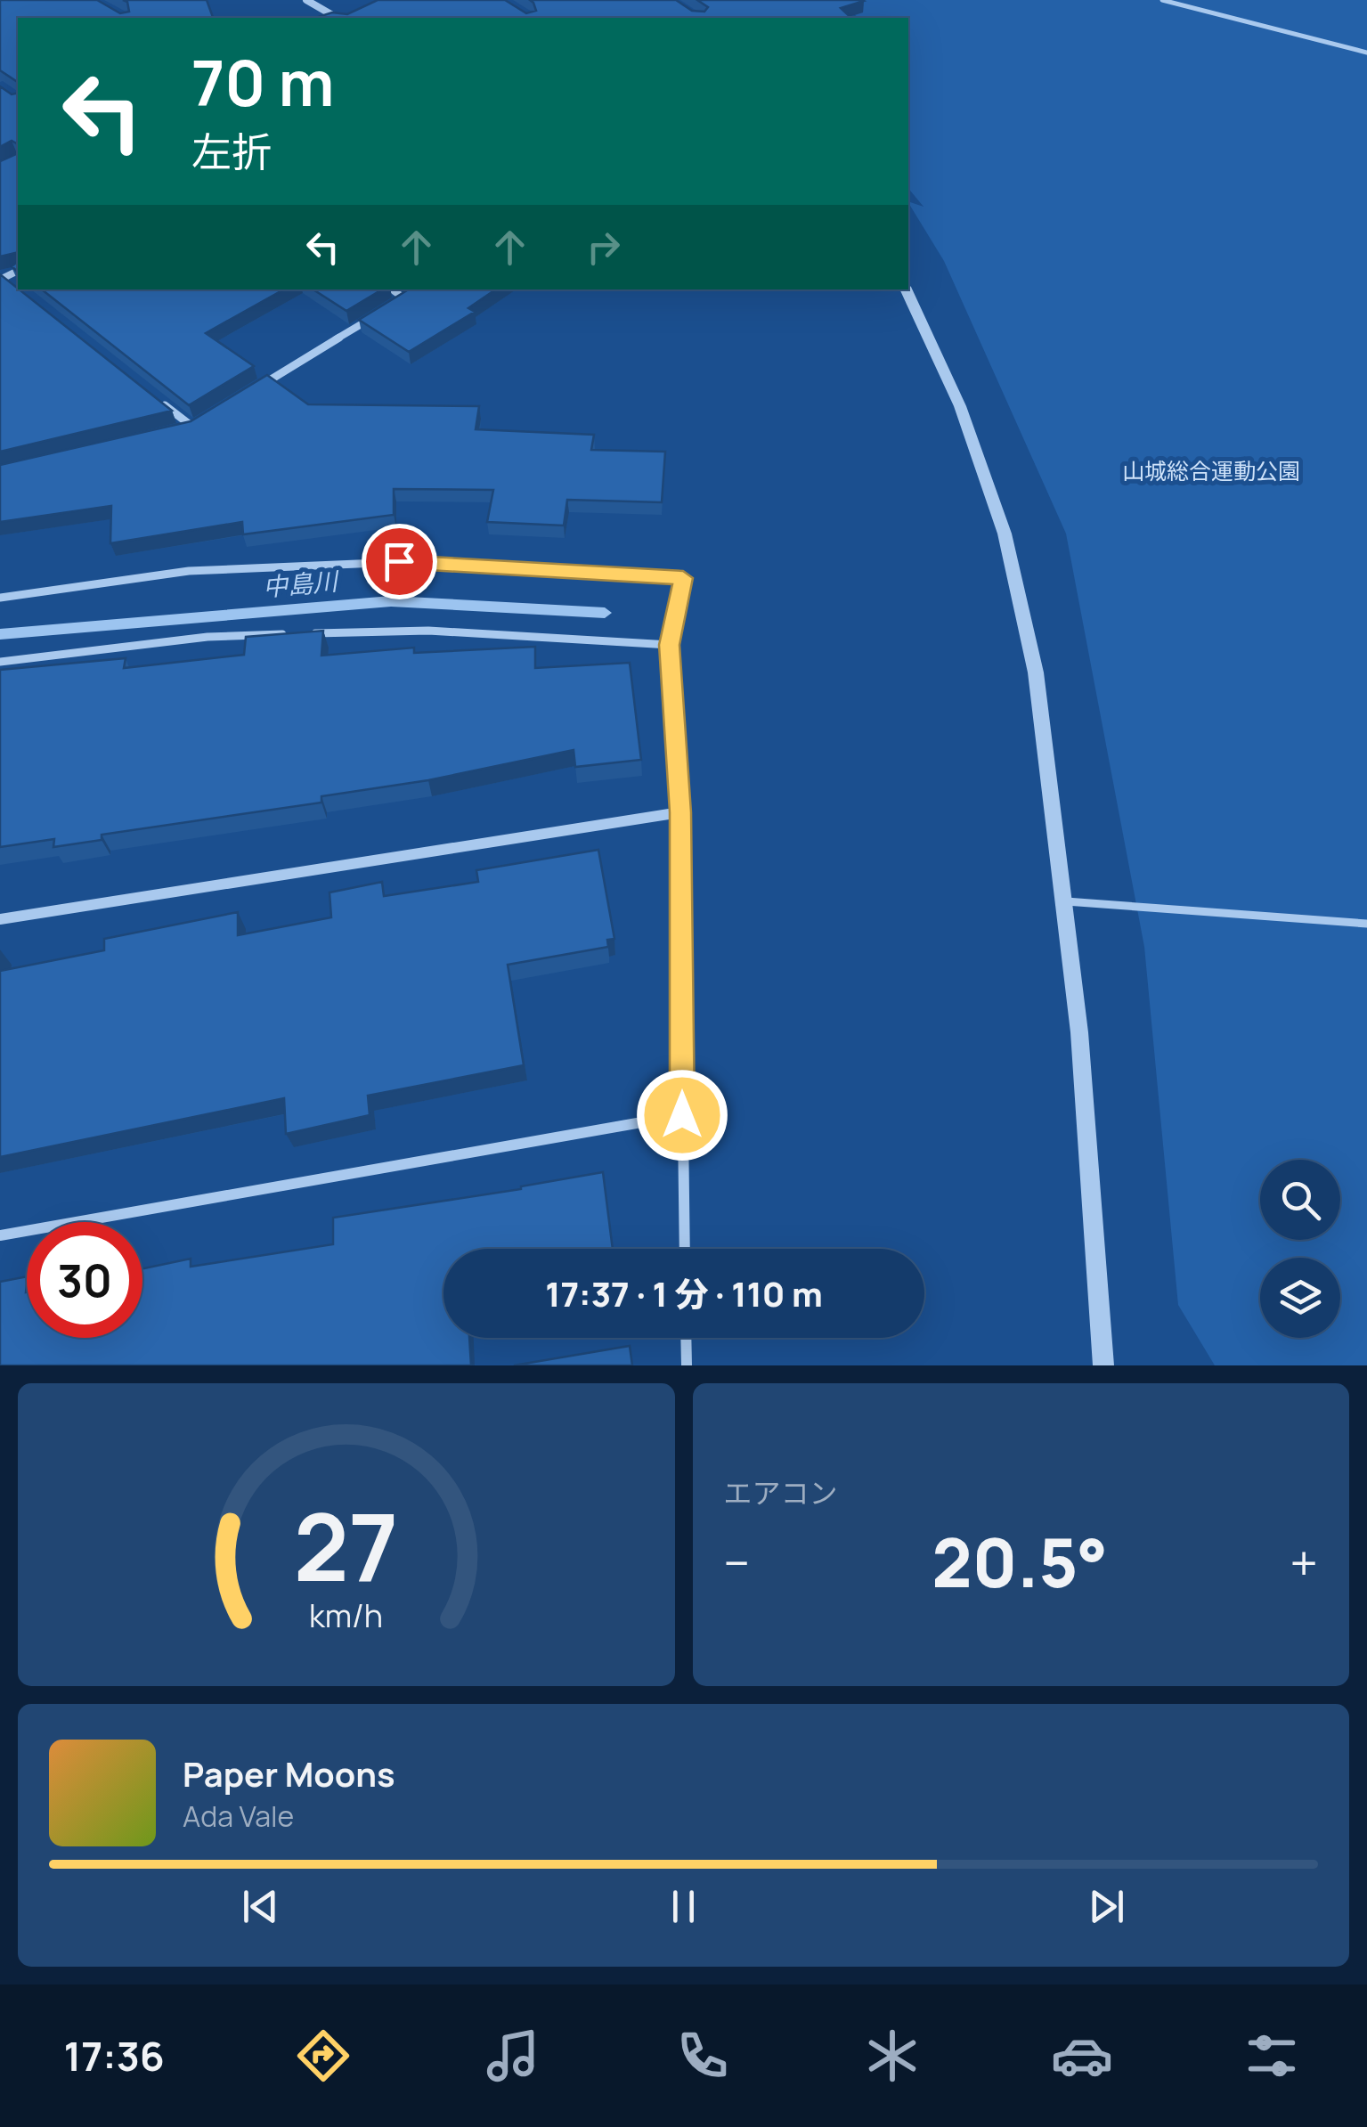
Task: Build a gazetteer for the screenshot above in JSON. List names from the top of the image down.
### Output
{
  "water": ["中島川"],
  "parks": ["山城総合運動公園"],
  "page": {
    "turn": ["70 m", "左折"],
    "limit": "30",
    "trip": "17:37 · 1 分 · 110 m",
    "tile": "エアコン",
    "heat": ["−", "20.5°", "+"],
    "song": ["Paper Moons", "Ada Vale"],
    "tabs": "17:36",
    "gauge": ["27", "km/h"]
  }
}
